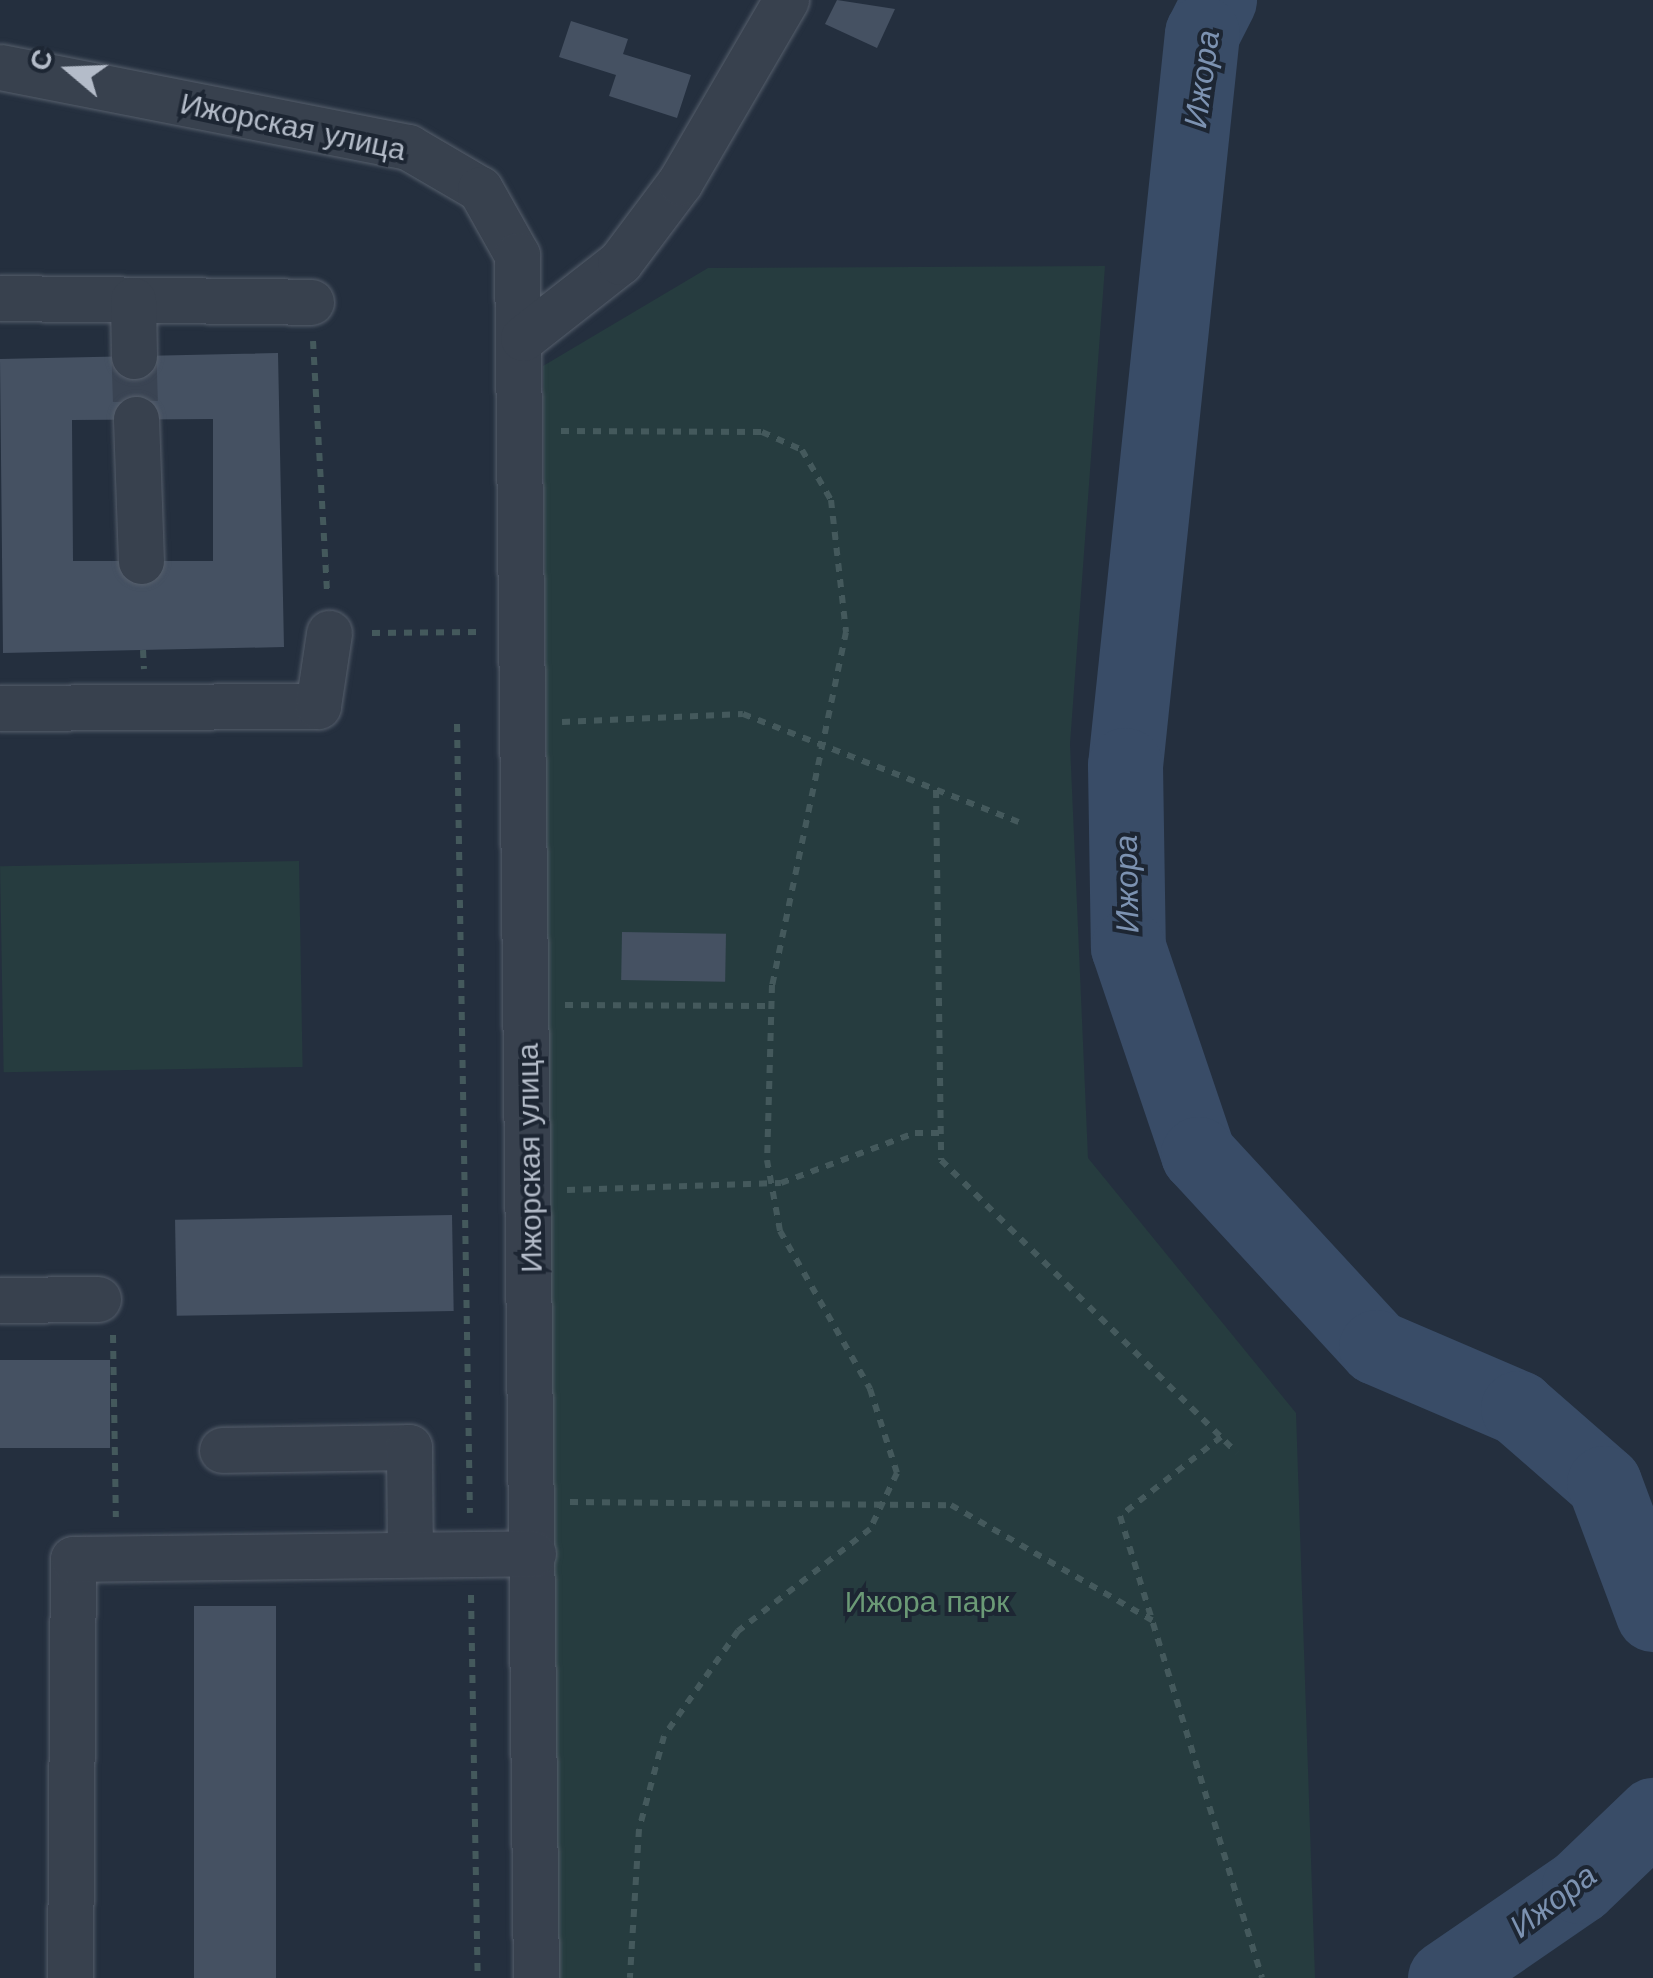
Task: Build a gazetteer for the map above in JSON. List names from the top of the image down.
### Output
{
  "streets": {
    "street": ["Ижорская улица"]
  },
  "water": ["Ижора"],
  "parks": ["Ижора парк"],
  "north": "left"
}
